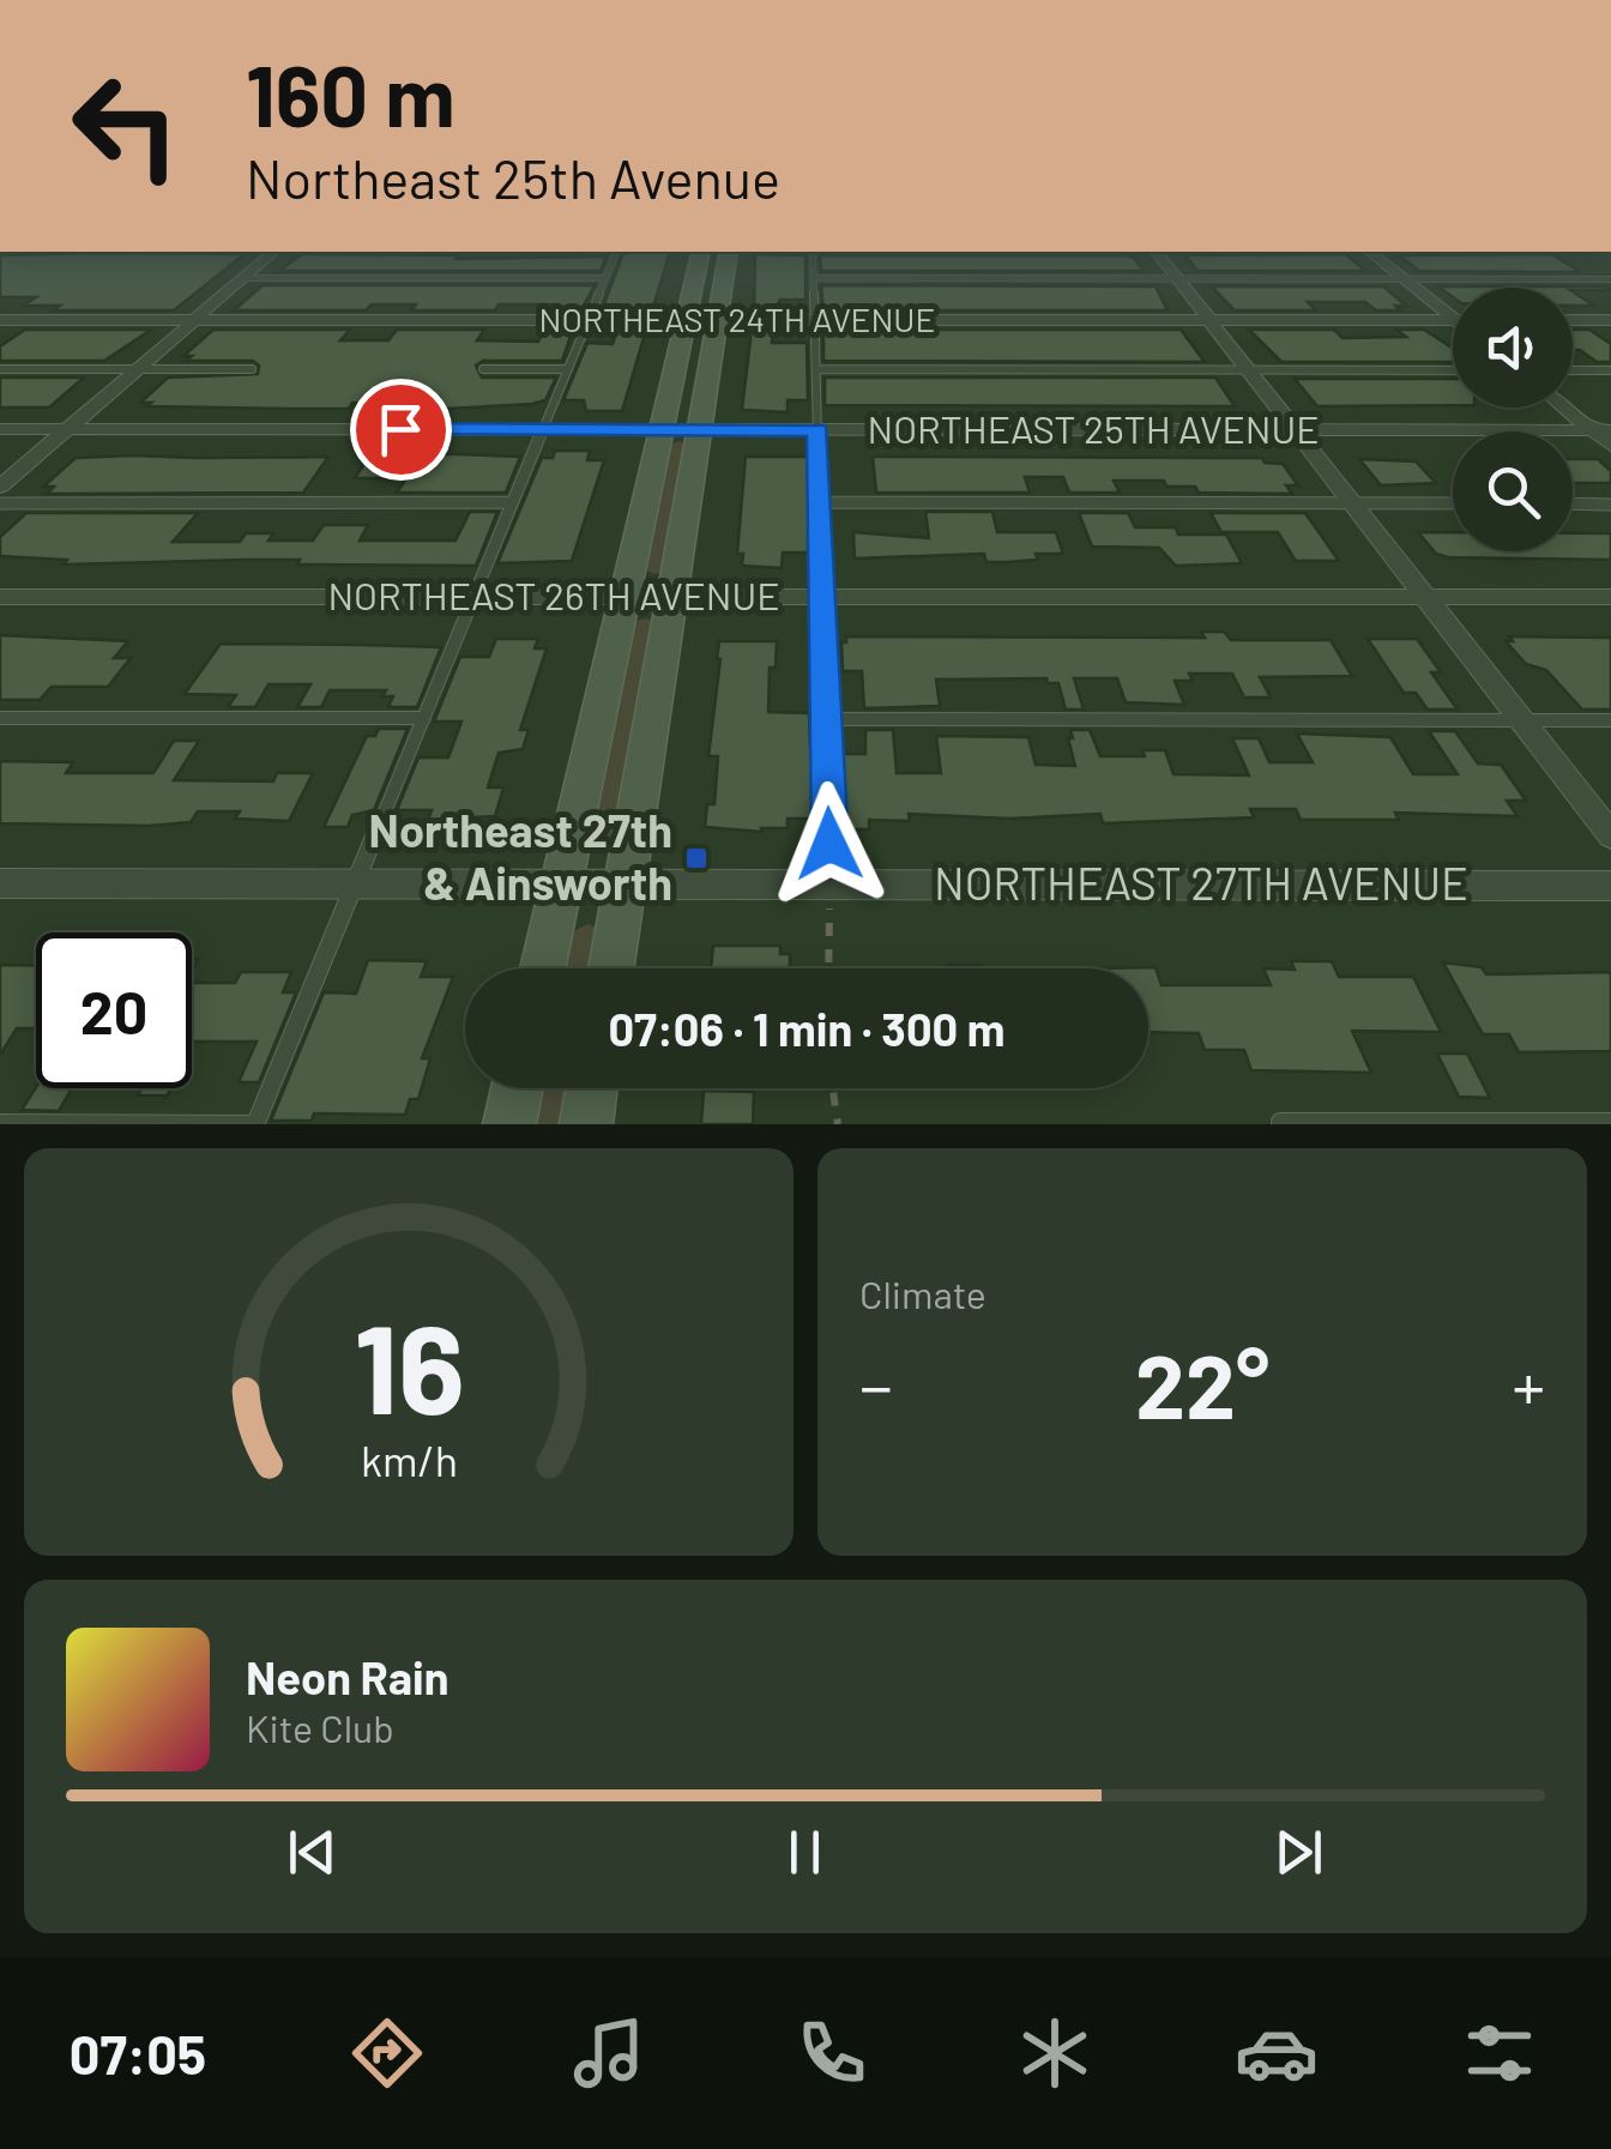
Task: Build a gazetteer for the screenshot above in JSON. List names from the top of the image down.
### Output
{
  "streets": {
    "street": [
      "NORTHEAST 24TH AVENUE",
      "NORTHEAST 25TH AVENUE",
      "NORTHEAST 26TH AVENUE",
      "NORTHEAST 27TH AVENUE"
    ]
  },
  "places": {
    "transit": ["Northeast 27th & Ainsworth"]
  },
  "page": {
    "turn": ["160 m", "Northeast 25th Avenue"],
    "limit": "20",
    "trip": "07:06 · 1 min · 300 m",
    "tile": "Climate",
    "heat": ["−", "22°", "+"],
    "song": ["Neon Rain", "Kite Club"],
    "tabs": "07:05",
    "gauge": ["16", "km/h"]
  }
}
